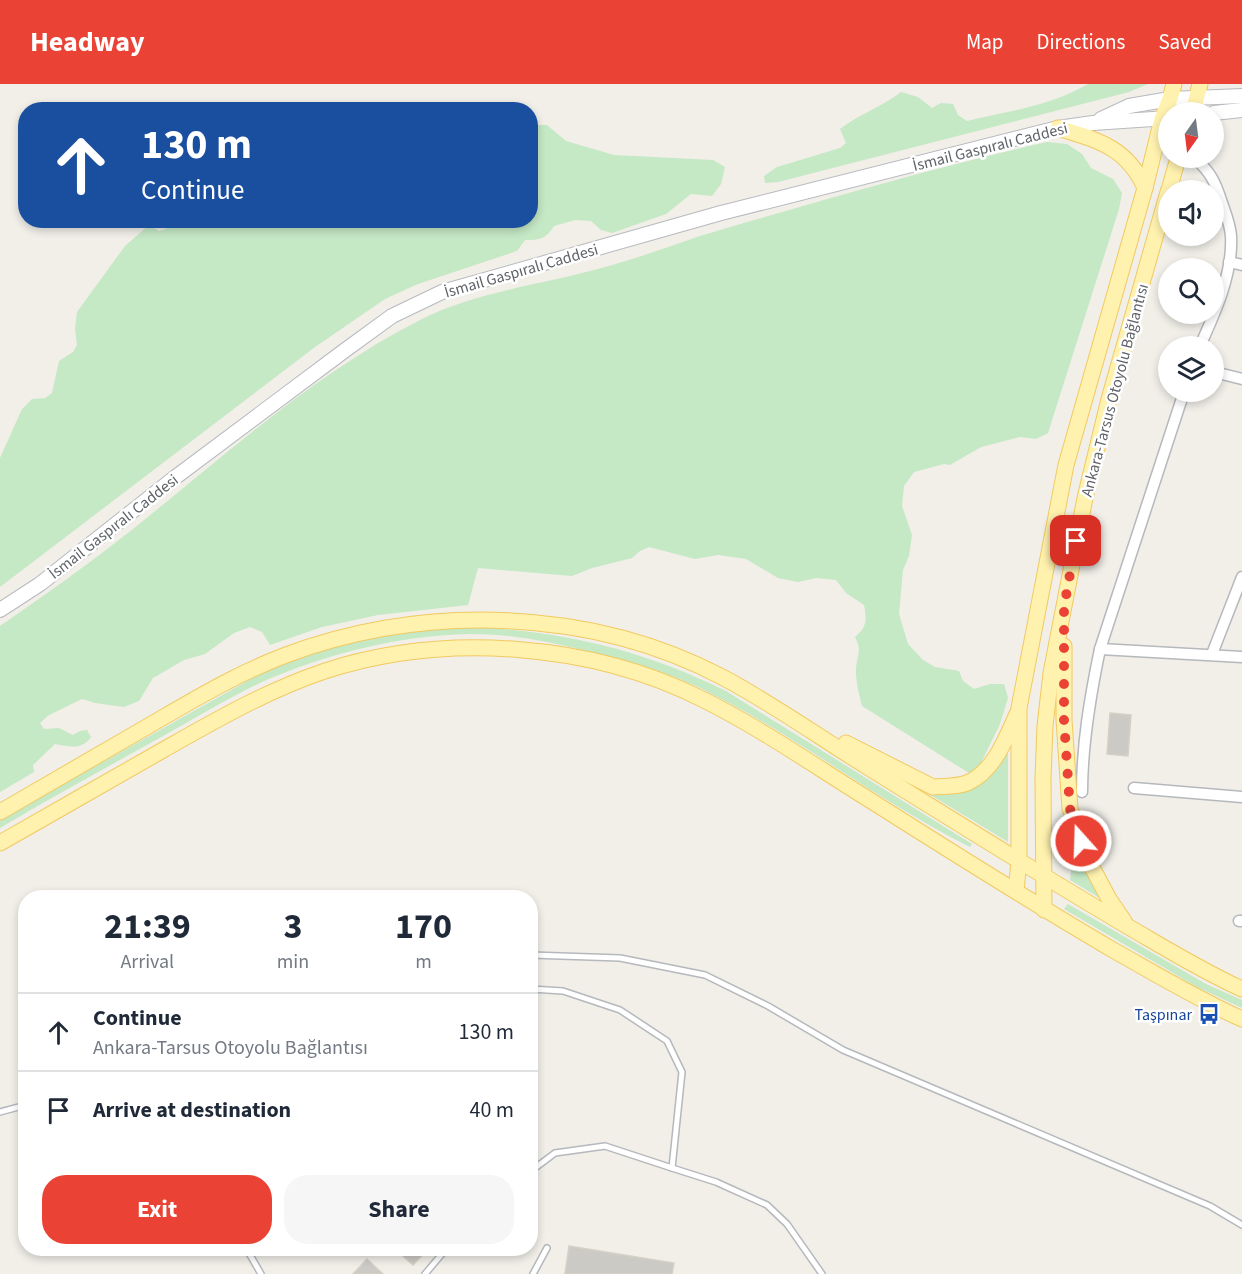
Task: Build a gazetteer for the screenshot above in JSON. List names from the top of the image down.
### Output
{
  "streets": {
    "main road": ["İsmail Gaspıralı Caddesi", "Ankara-Tarsus Otoyolu Bağlantısı"]
  },
  "places": {
    "bus stop": ["Taşpınar"]
  },
  "north": "bottom",
  "page": {
    "header": "Headway",
    "nav": ["Map", "Directions", "Saved"],
    "turn": ["130 m", "Continue"],
    "eta": [
      "21:39",
      "Arrival",
      "3",
      "min",
      "170",
      "m"
    ],
    "list": [
      {
        "name": "Continue",
        "note": "Ankara-Tarsus Otoyolu Bağlantısı",
        "value": "130 m"
      },
      {
        "name": "Arrive at destination",
        "value": "40 m"
      }
    ],
    "buttons": ["Exit", "Share"]
  }
}
